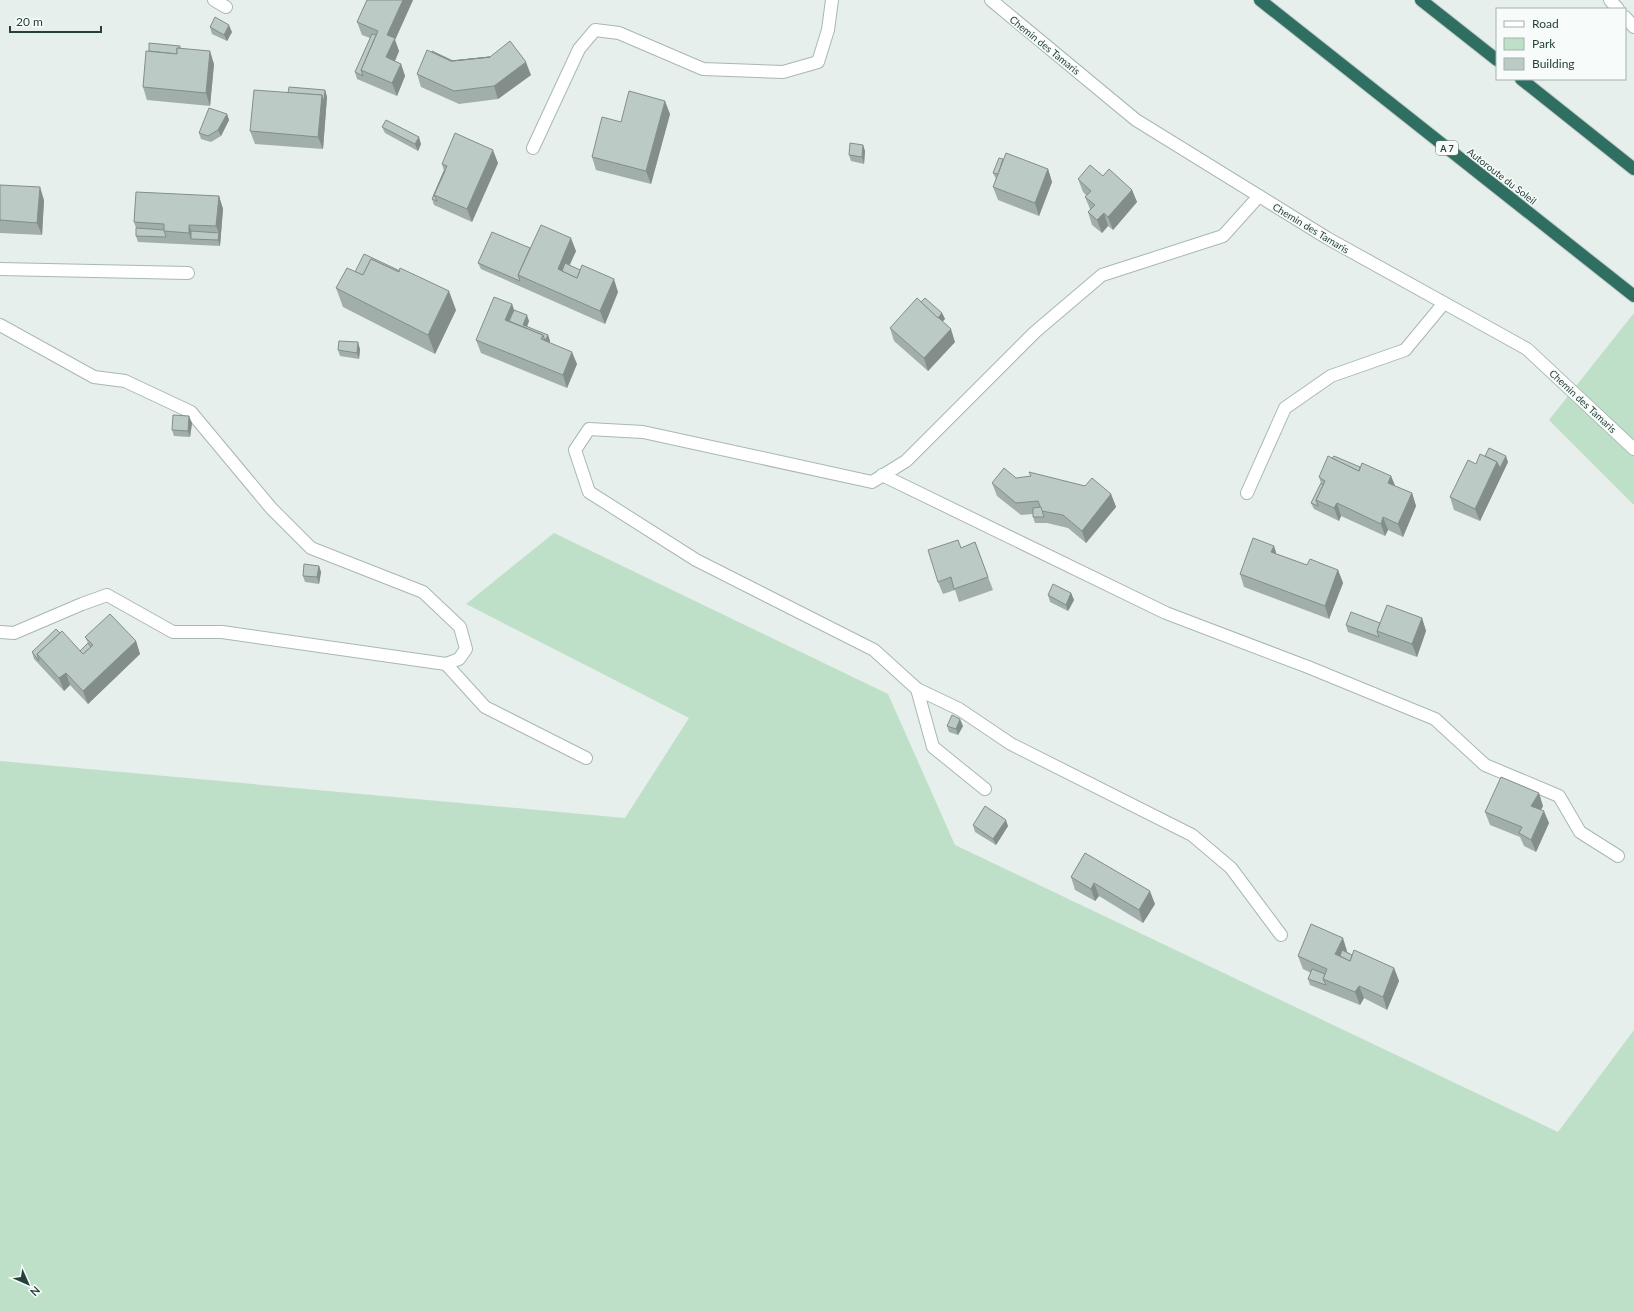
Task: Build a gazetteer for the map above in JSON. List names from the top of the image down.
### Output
{
  "streets": {
    "highway": ["A 7", "Autoroute du Soleil"],
    "street": ["Chemin des Tamaris"]
  },
  "legend": ["Road", "Park", "Building"],
  "scale_bar": "20 m",
  "north": "bottom right"
}
